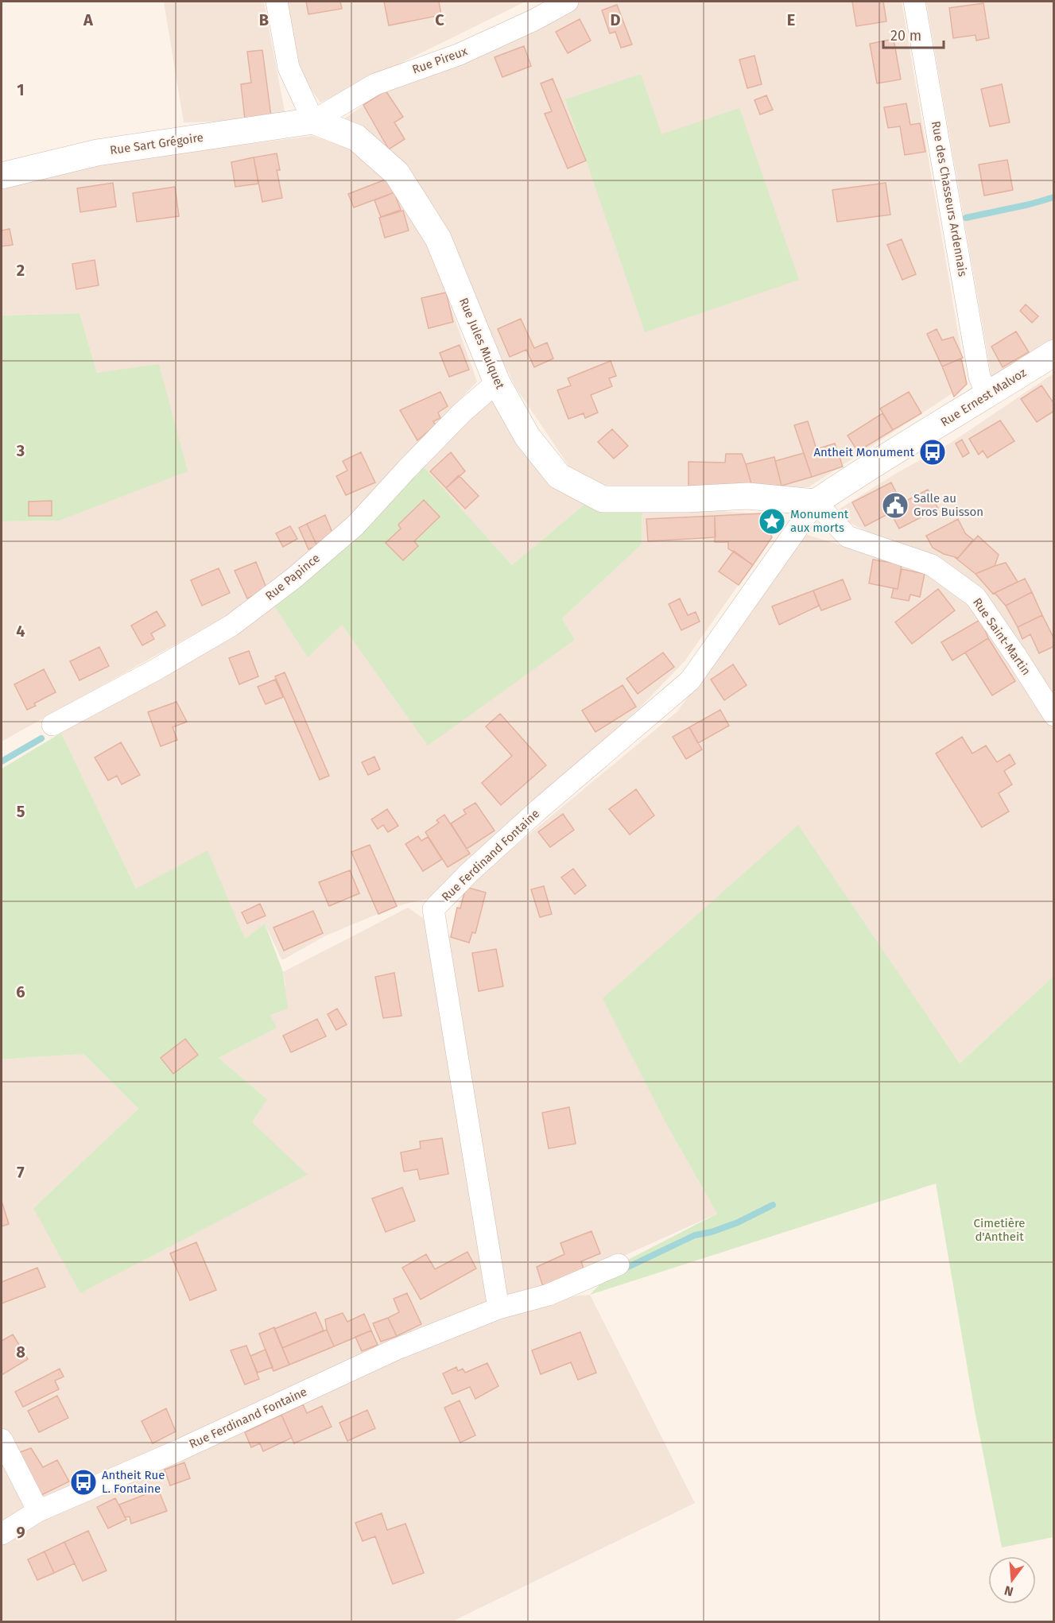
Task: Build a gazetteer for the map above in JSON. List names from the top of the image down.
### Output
{
  "streets": {
    "street": [
      "Rue Pireux",
      "Rue Sart Grégoire",
      "Rue des Chasseurs Ardennais",
      "Rue Jules Mulquet",
      "Rue Ernest Malvoz",
      "Rue Papince",
      "Rue Saint-Martin",
      "Rue Ferdinand Fontaine"
    ]
  },
  "crossings": [
    ["Rue Pireux", "Rue Sart Grégoire"],
    ["Rue Pireux", "Rue Jules Mulquet"],
    ["Rue Sart Grégoire", "Rue Jules Mulquet"],
    ["Rue des Chasseurs Ardennais", "Rue Ernest Malvoz"],
    ["Rue Jules Mulquet", "Rue Ernest Malvoz"],
    ["Rue Jules Mulquet", "Rue Papince"],
    ["Rue Jules Mulquet", "Rue Saint-Martin"],
    ["Rue Jules Mulquet", "Rue Ferdinand Fontaine"],
    ["Rue Ernest Malvoz", "Rue Saint-Martin"],
    ["Rue Ernest Malvoz", "Rue Ferdinand Fontaine"],
    ["Rue Saint-Martin", "Rue Ferdinand Fontaine"]
  ],
  "parks": ["Cimetière d'Antheit"],
  "places": {
    "bus stop": ["Antheit Monument", "Antheit Rue L. Fontaine"],
    "public building": ["Salle au Gros Buisson"],
    "place": ["Monument aux morts"]
  },
  "scale_bar": "20 m",
  "north": "bottom",
  "grid": {
    "columns": [
      "A",
      "B",
      "C",
      "D",
      "E"
    ],
    "rows": [
      "1",
      "2",
      "3",
      "4",
      "5",
      "6",
      "7",
      "8",
      "9"
    ]
  }
}
